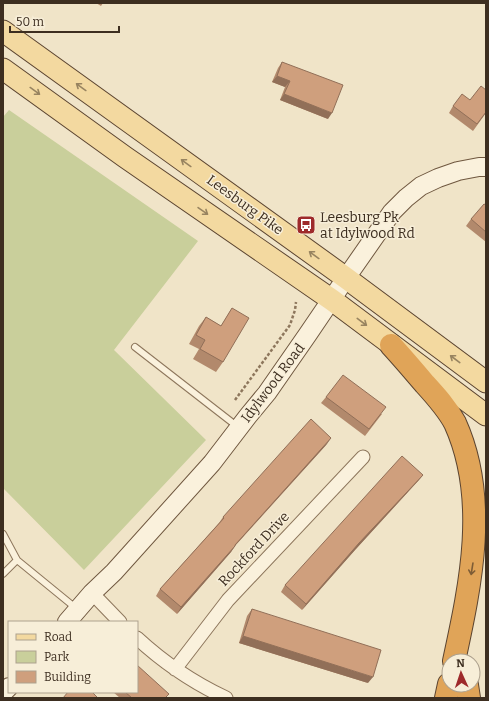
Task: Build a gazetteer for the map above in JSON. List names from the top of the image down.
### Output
{
  "streets": {
    "main road": ["Leesburg Pike", "Idylwood Road"],
    "street": ["Rockford Drive"]
  },
  "crossings": [
    ["Leesburg Pike", "Idylwood Road"]
  ],
  "places": {
    "bus stop": ["Leesburg Pk at Idylwood Rd"]
  },
  "legend": ["Road", "Park", "Building"],
  "scale_bar": "50 m",
  "north": "top"
}
